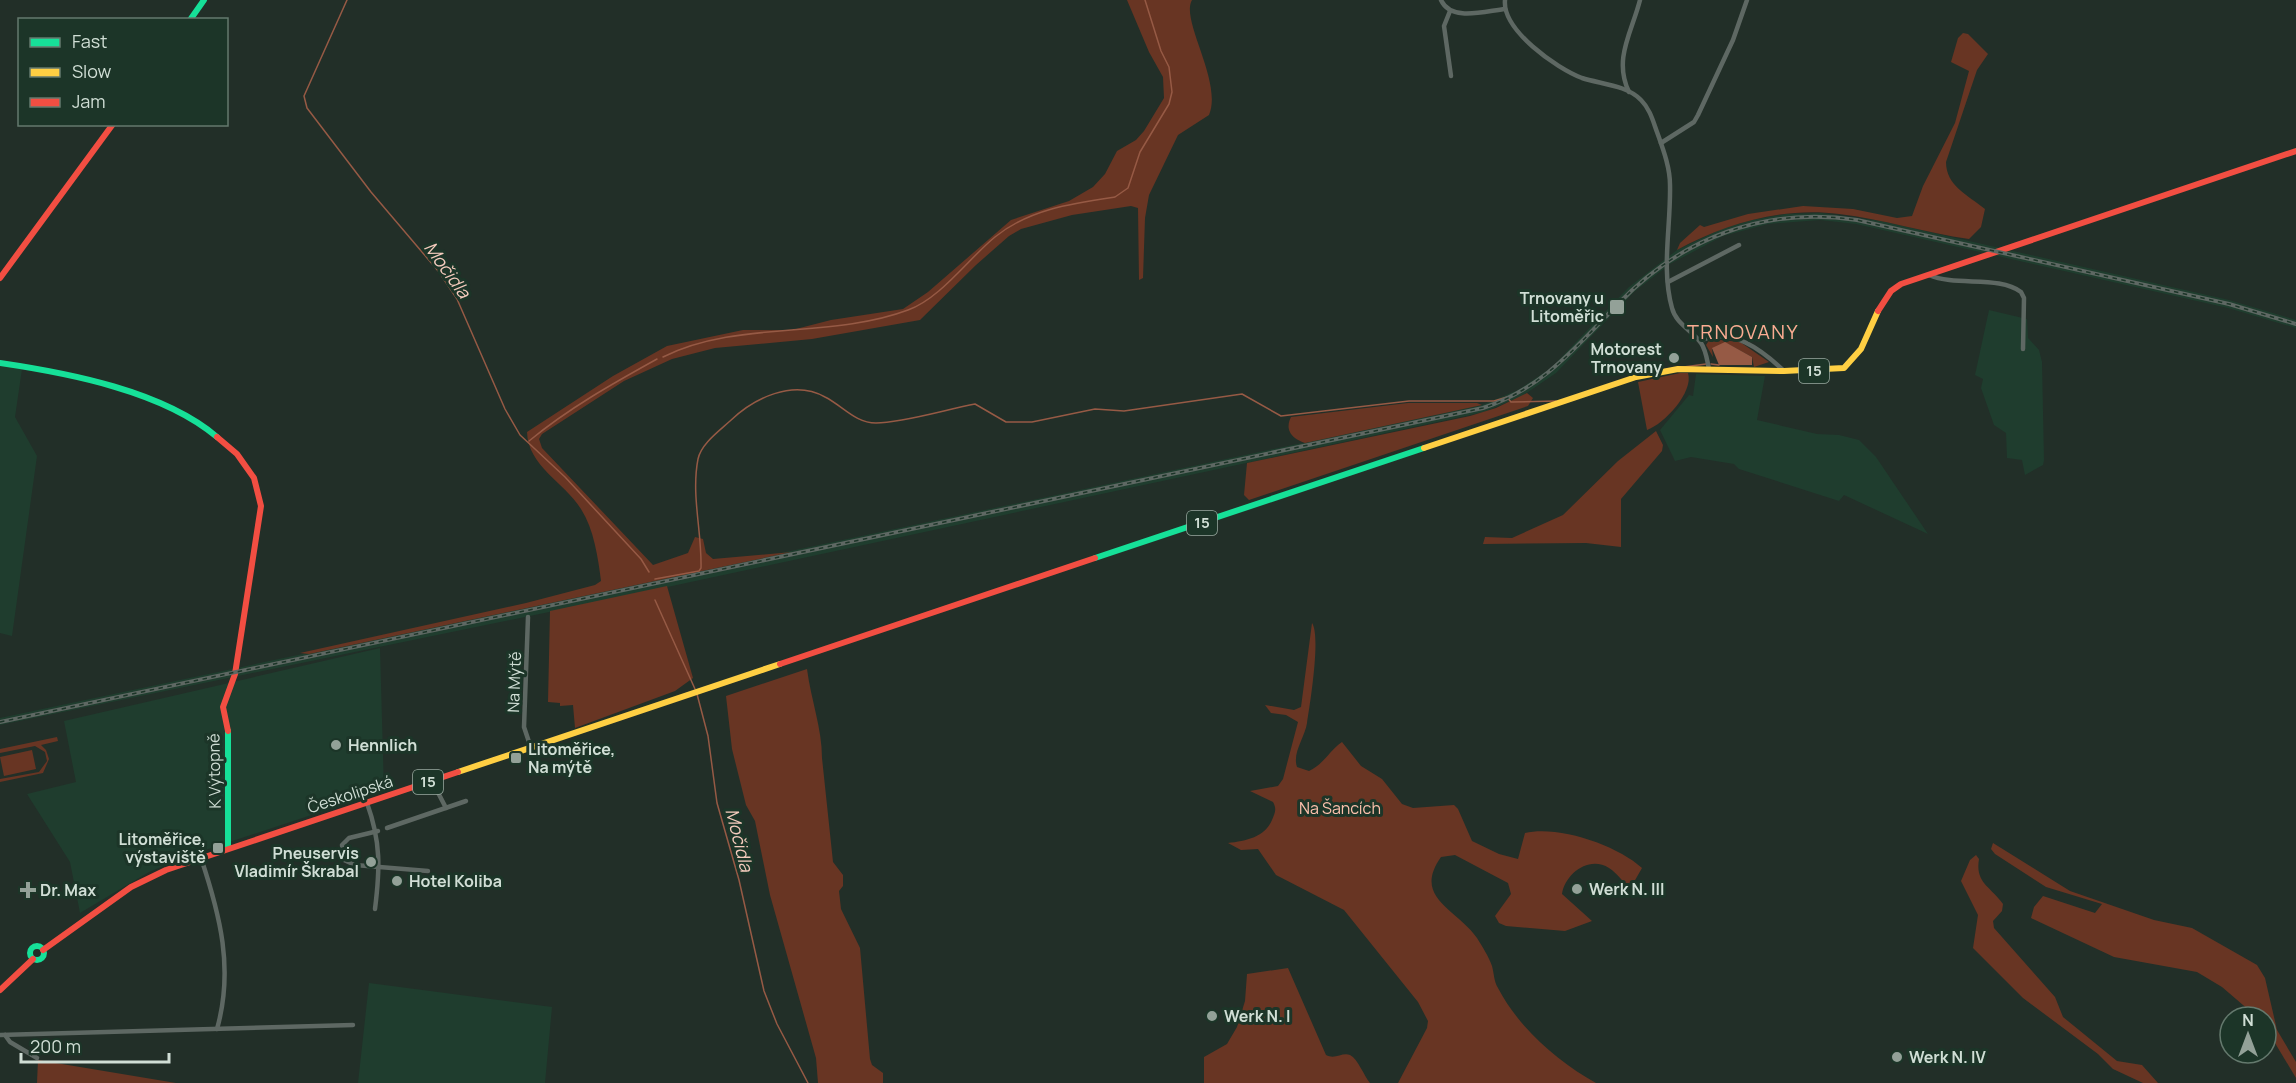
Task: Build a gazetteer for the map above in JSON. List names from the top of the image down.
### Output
{
  "streets": {
    "main road": ["15", "K Výtopně", "Českolipská"],
    "street": ["Na Mýtě"]
  },
  "crossings": [
    ["15", "Českolipská"],
    ["Na Mýtě", "Českolipská"],
    ["K Výtopně", "Českolipská"]
  ],
  "districts": ["TRNOVANY"],
  "water": ["Močidla"],
  "parks": ["Na Šancích"],
  "places": {
    "transit": ["Trnovany u Litoměřic", "Litoměřice, Na mýtě", "Litoměřice, výstaviště"],
    "other": [
      "Motorest Trnovany",
      "Hennlich",
      "Pneuservis Vladimír Škrabal",
      "Hotel Koliba",
      "Werk N. III",
      "Werk N. I",
      "Werk N. IV"
    ],
    "health": ["Dr. Max"]
  },
  "legend": ["Fast", "Slow", "Jam"],
  "scale_bar": "200 m",
  "north": "top"
}
